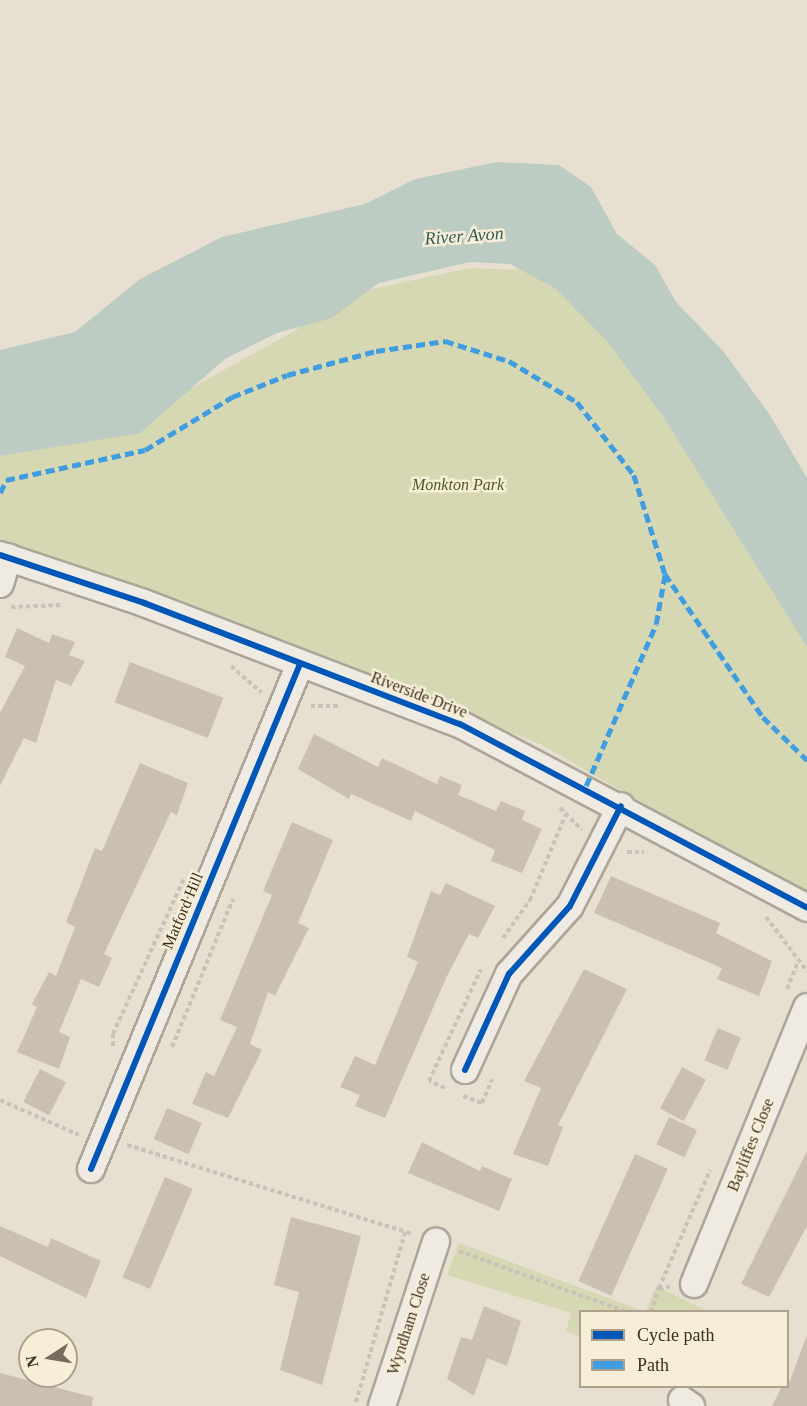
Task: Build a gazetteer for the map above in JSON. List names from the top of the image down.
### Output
{
  "streets": {
    "street": [
      "Riverside Drive",
      "Matford Hill",
      "Bayliffes Close",
      "Wyndham Close"
    ]
  },
  "crossings": [
    ["Riverside Drive", "Matford Hill"]
  ],
  "water": ["River Avon"],
  "parks": ["Monkton Park"],
  "legend": ["Cycle path", "Path"],
  "north": "left"
}
